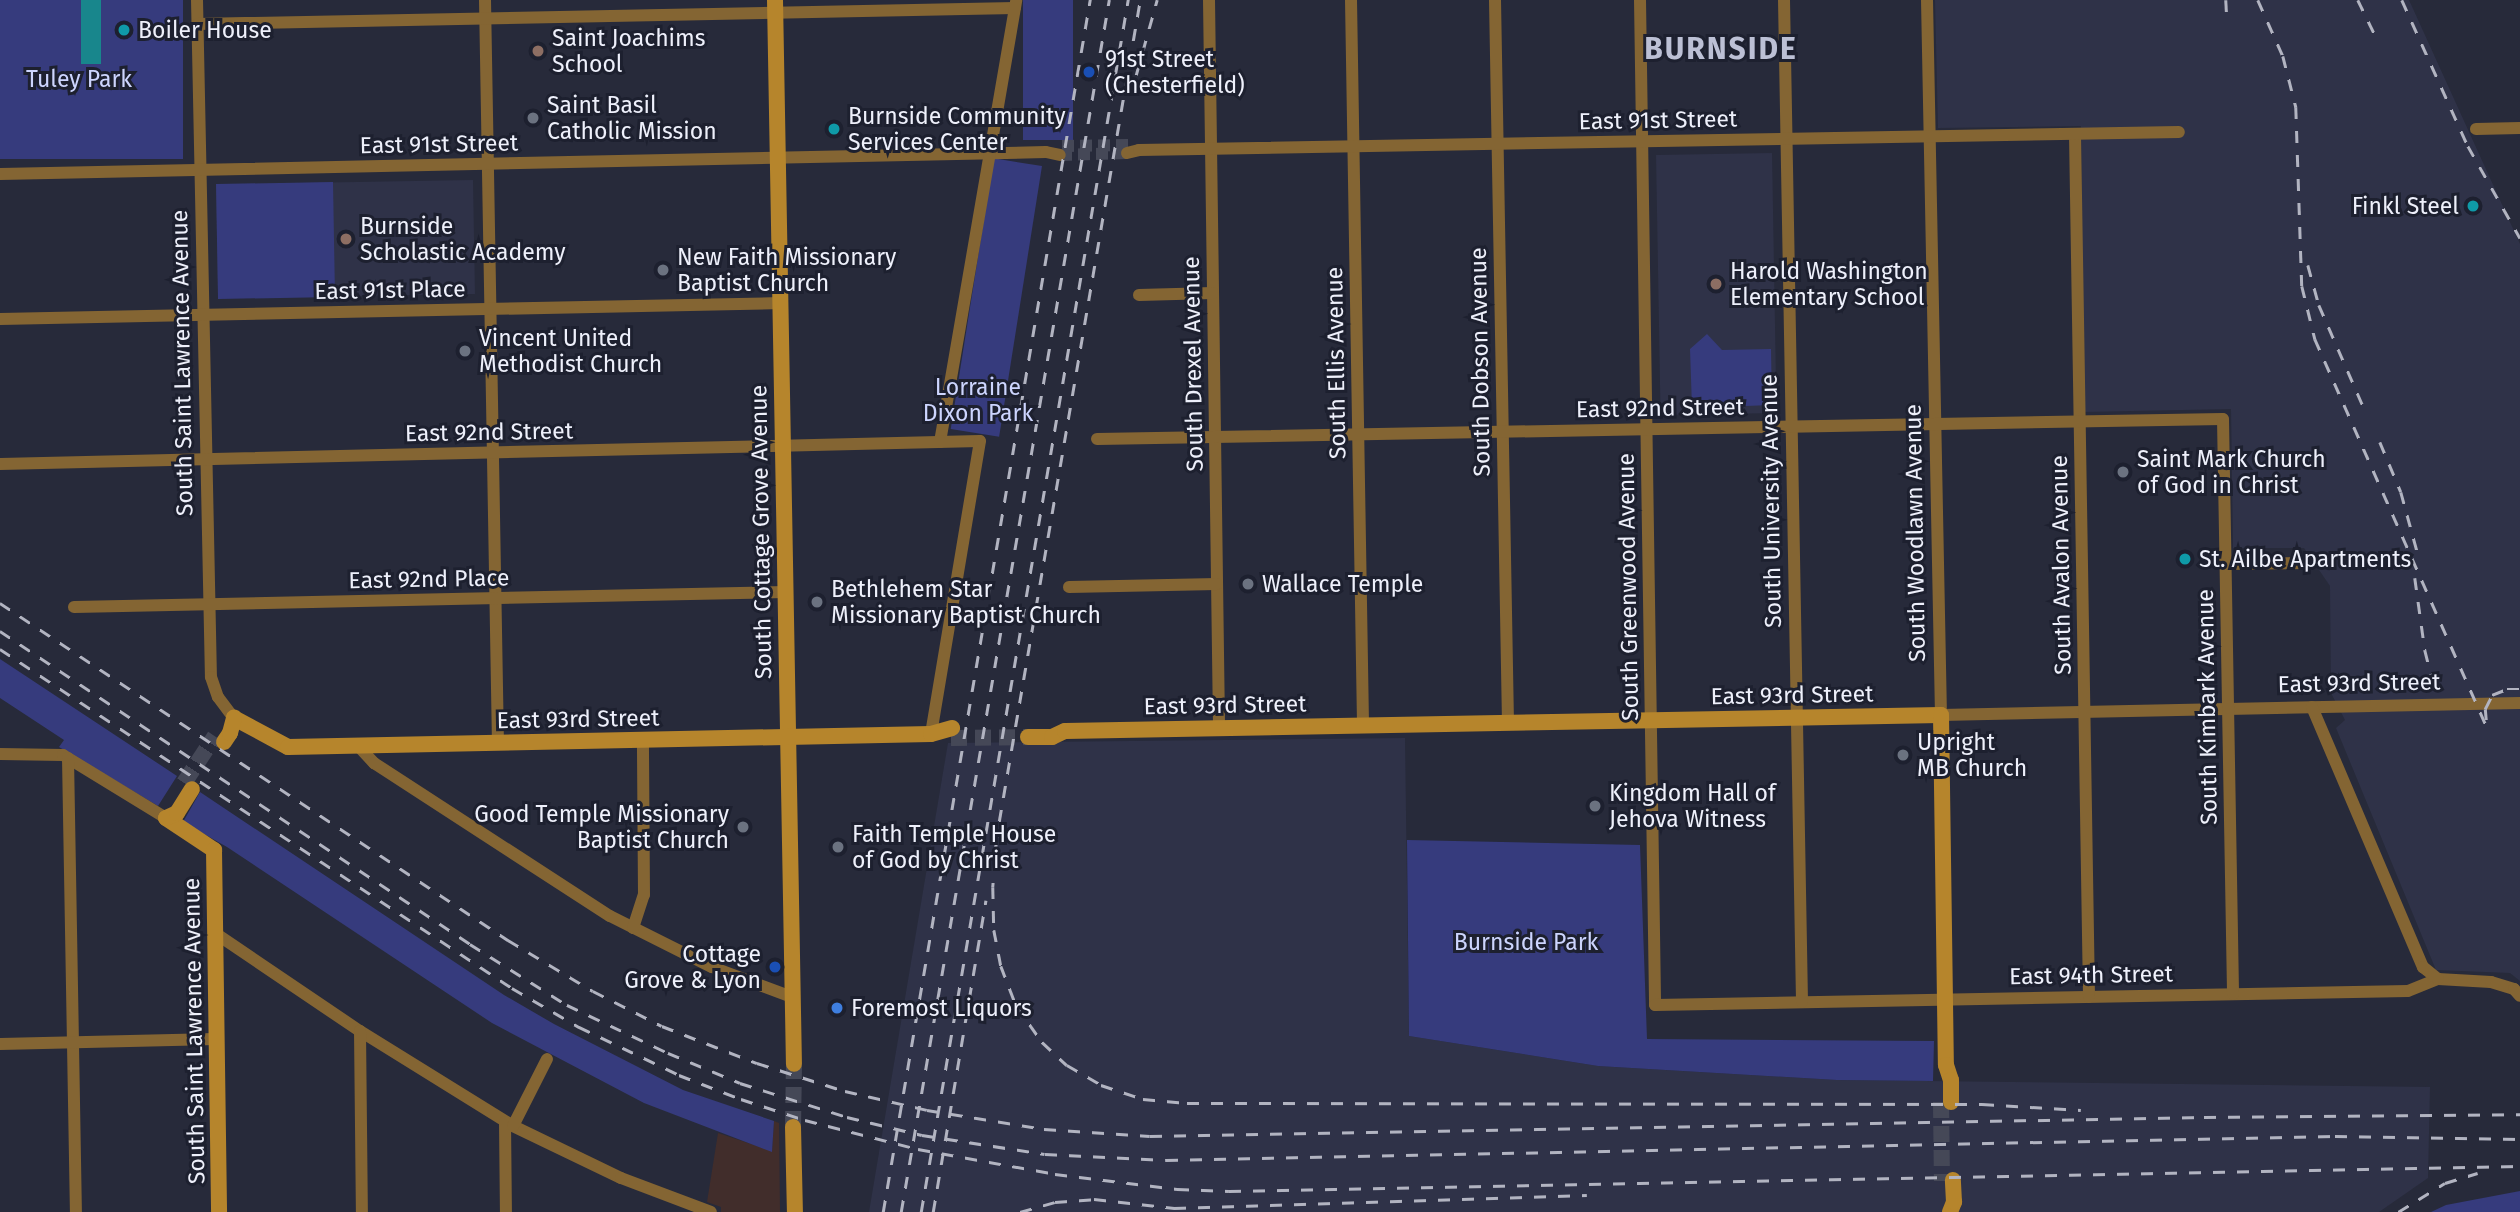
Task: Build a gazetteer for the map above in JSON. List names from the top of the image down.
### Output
{
  "streets": {
    "street": [
      "East 91st Street",
      "East 91st Place",
      "South Dobson Avenue",
      "South Saint Lawrence Avenue",
      "South Ellis Avenue",
      "South Drexel Avenue",
      "East 92nd Street",
      "South University Avenue",
      "South Cottage Grove Avenue",
      "South Woodlawn Avenue",
      "South Avalon Avenue",
      "East 92nd Place",
      "South Greenwood Avenue",
      "East 93rd Street",
      "South Kimbark Avenue",
      "East 94th Street"
    ]
  },
  "crossings": [
    ["East 91st Street", "South Dobson Avenue"],
    ["East 91st Street", "South Saint Lawrence Avenue"],
    ["East 91st Street", "South Ellis Avenue"],
    ["East 91st Street", "South Drexel Avenue"],
    ["East 91st Street", "South University Avenue"],
    ["East 91st Street", "South Cottage Grove Avenue"],
    ["East 91st Street", "South Woodlawn Avenue"],
    ["East 91st Street", "South Avalon Avenue"],
    ["East 91st Street", "South Greenwood Avenue"],
    ["East 91st Place", "South Saint Lawrence Avenue"],
    ["East 91st Place", "South Cottage Grove Avenue"],
    ["South Dobson Avenue", "East 92nd Street"],
    ["South Dobson Avenue", "East 93rd Street"],
    ["South Saint Lawrence Avenue", "East 92nd Street"],
    ["South Saint Lawrence Avenue", "East 92nd Place"],
    ["South Saint Lawrence Avenue", "East 93rd Street"],
    ["South Ellis Avenue", "East 92nd Street"],
    ["South Ellis Avenue", "East 93rd Street"],
    ["South Drexel Avenue", "East 92nd Street"],
    ["South Drexel Avenue", "East 93rd Street"],
    ["East 92nd Street", "South University Avenue"],
    ["East 92nd Street", "South Cottage Grove Avenue"],
    ["East 92nd Street", "South Woodlawn Avenue"],
    ["East 92nd Street", "South Avalon Avenue"],
    ["East 92nd Street", "South Greenwood Avenue"],
    ["East 92nd Street", "East 93rd Street"],
    ["East 92nd Street", "South Kimbark Avenue"],
    ["South University Avenue", "East 93rd Street"],
    ["South University Avenue", "East 94th Street"],
    ["South Cottage Grove Avenue", "East 92nd Place"],
    ["South Cottage Grove Avenue", "East 93rd Street"],
    ["South Woodlawn Avenue", "East 93rd Street"],
    ["South Woodlawn Avenue", "East 94th Street"],
    ["South Avalon Avenue", "East 93rd Street"],
    ["South Avalon Avenue", "East 94th Street"],
    ["South Greenwood Avenue", "East 93rd Street"],
    ["South Greenwood Avenue", "East 94th Street"],
    ["East 93rd Street", "South Kimbark Avenue"],
    ["South Kimbark Avenue", "East 94th Street"]
  ],
  "districts": ["BURNSIDE"],
  "parks": ["Tuley Park", "Lorraine Dixon Park", "Burnside Park"],
  "places": [
    "Boiler House",
    "Saint Joachims School",
    "91st Street (Chesterfield)",
    "Saint Basil Catholic Mission",
    "Burnside Community Services Center",
    "Finkl Steel",
    "Burnside Scholastic Academy",
    "New Faith Missionary Baptist Church",
    "Harold Washington Elementary School",
    "Vincent United Methodist Church",
    "Saint Mark Church of God in Christ",
    "St. Ailbe Apartments",
    "Wallace Temple",
    "Bethlehem Star Missionary Baptist Church",
    "Upright MB Church",
    "Kingdom Hall of Jehova Witness",
    "Good Temple Missionary Baptist Church",
    "Faith Temple House of God by Christ",
    "Cottage Grove & Lyon",
    "Foremost Liquors"
  ]
}
